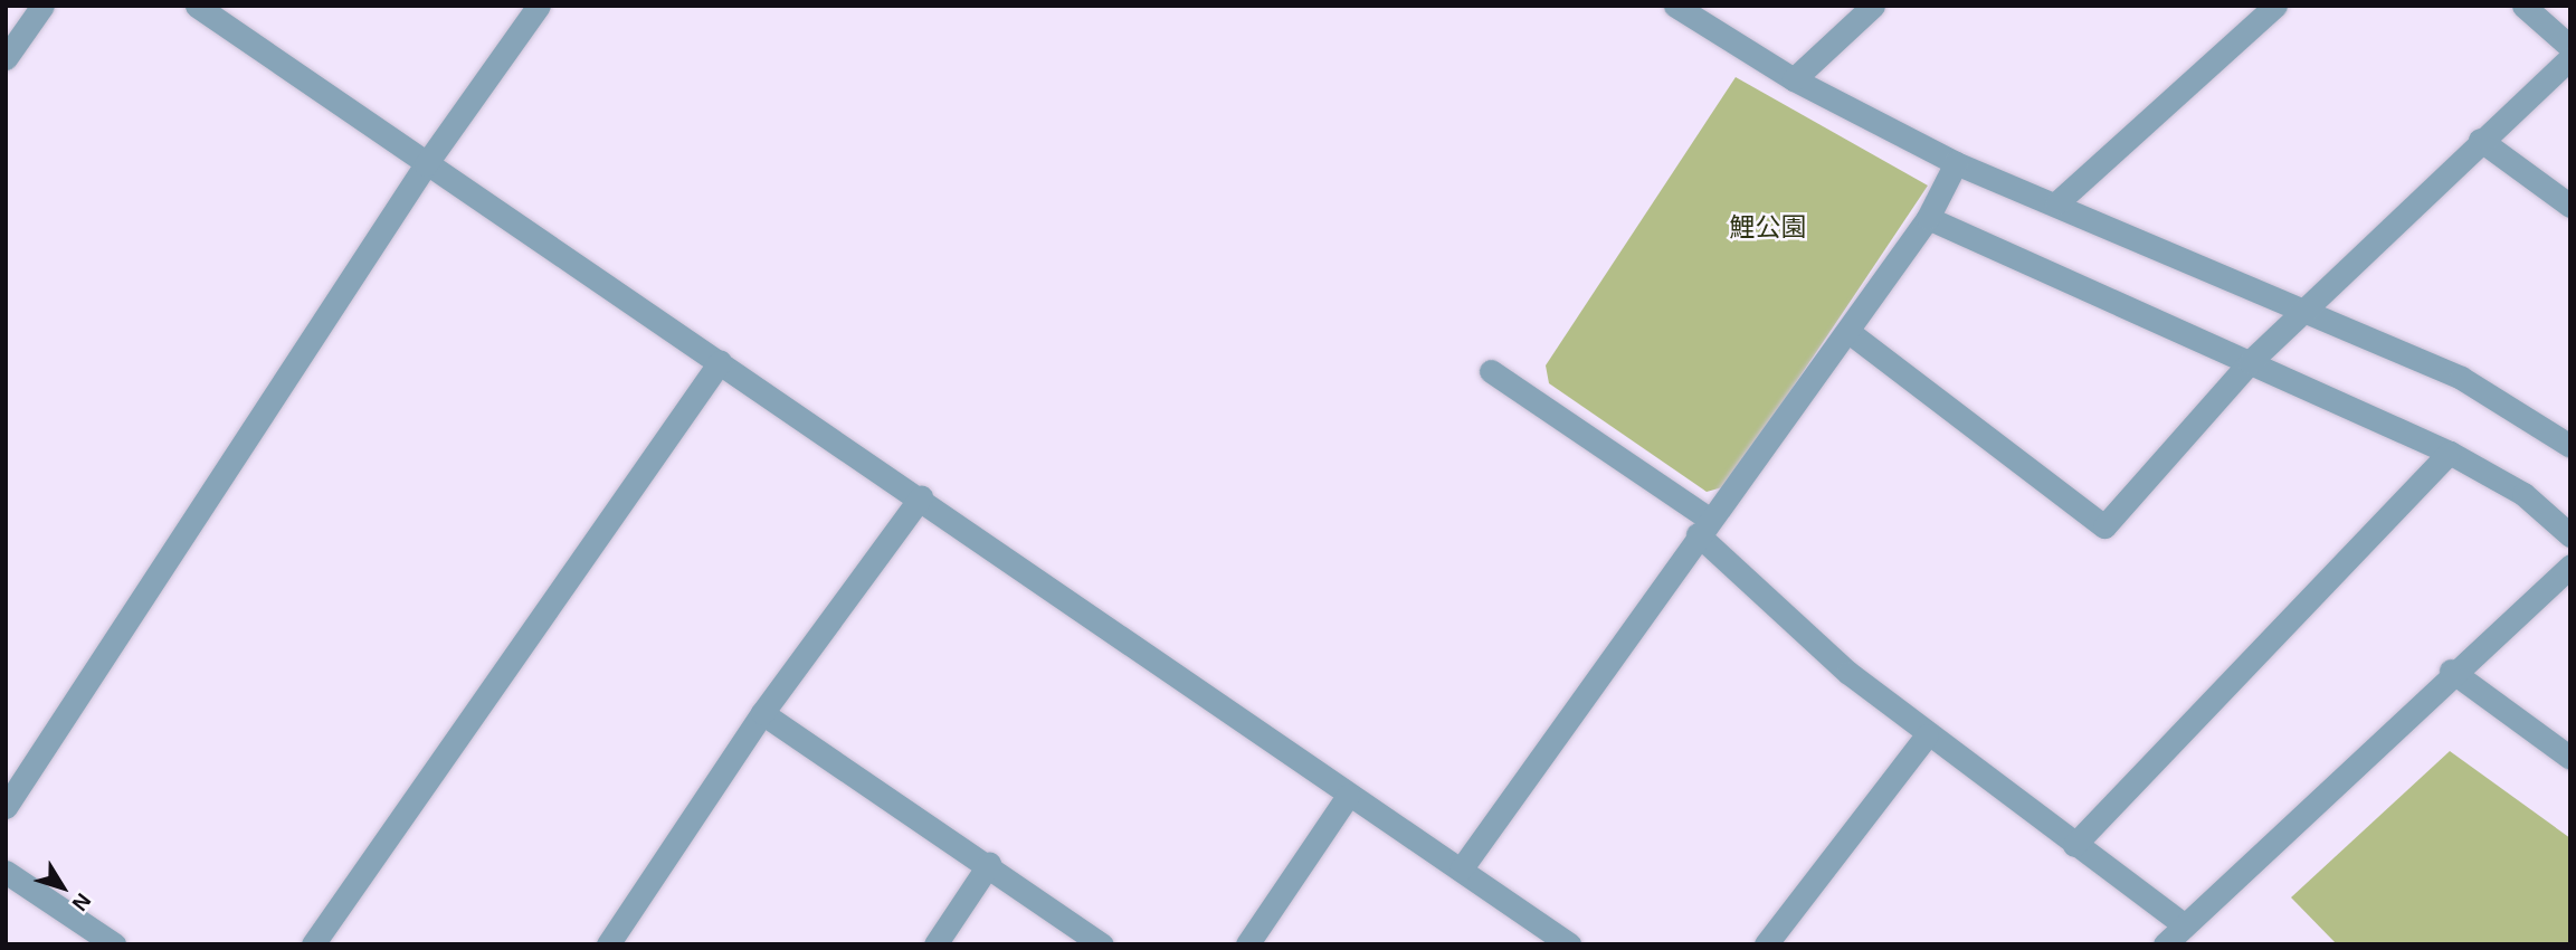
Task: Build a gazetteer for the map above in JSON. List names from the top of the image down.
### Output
{
  "parks": ["鯉公園"],
  "north": "bottom right"
}
